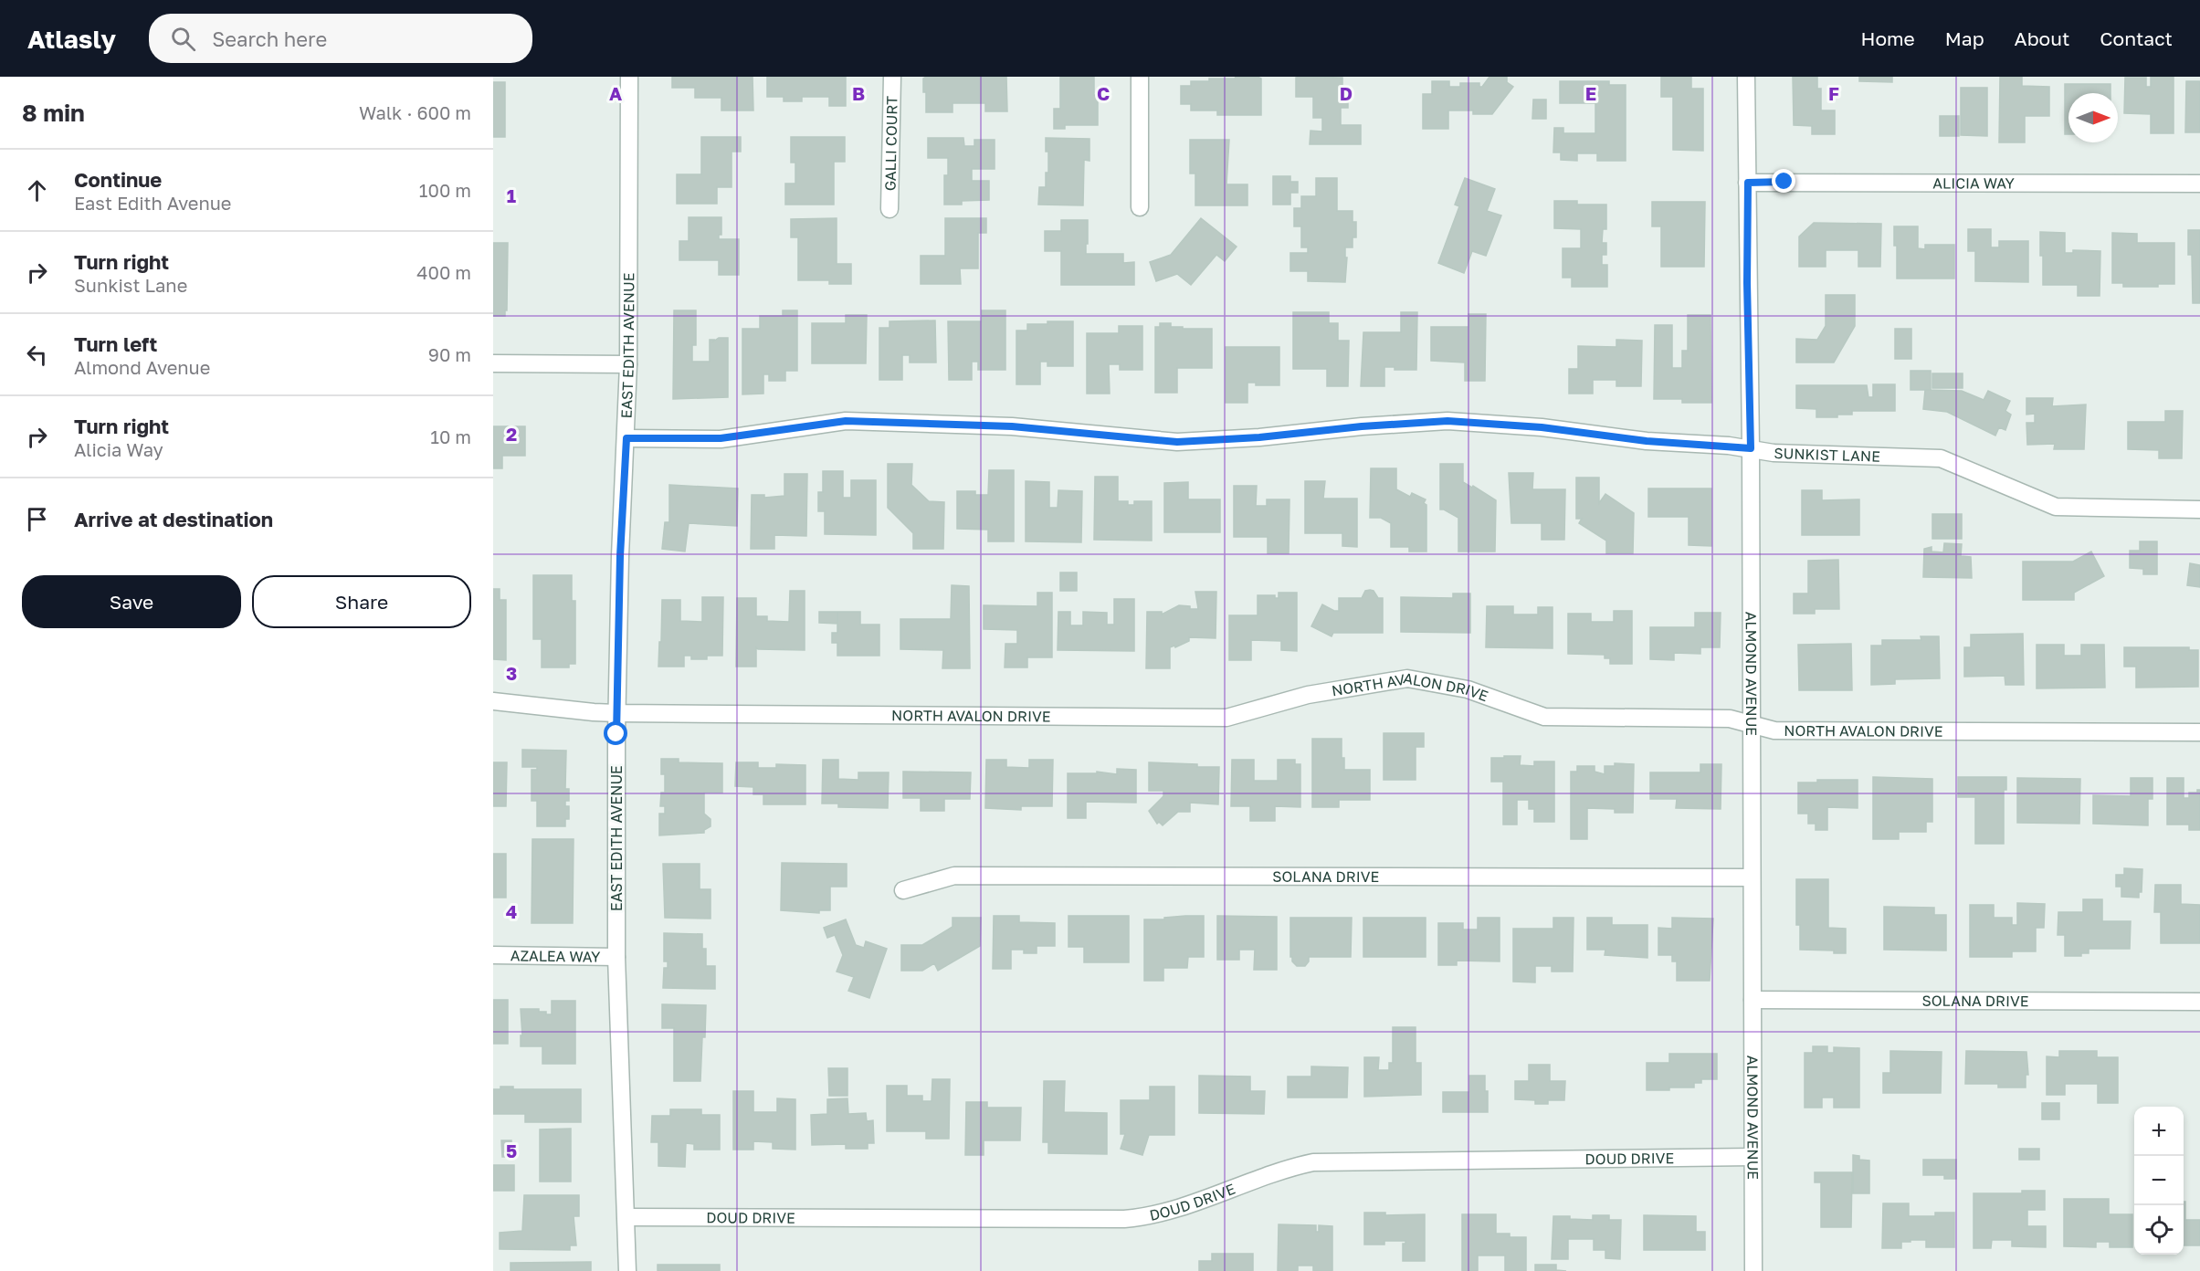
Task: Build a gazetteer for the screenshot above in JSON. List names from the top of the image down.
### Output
{
  "streets": {
    "street": [
      "GALLI COURT",
      "ALICIA WAY",
      "EAST EDITH AVENUE",
      "SUNKIST LANE",
      "ALMOND AVENUE",
      "NORTH AVALON DRIVE",
      "SOLANA DRIVE",
      "AZALEA WAY",
      "DOUD DRIVE"
    ]
  },
  "crossings": [
    ["ALICIA WAY", "ALMOND AVENUE"],
    ["EAST EDITH AVENUE", "SUNKIST LANE"],
    ["EAST EDITH AVENUE", "NORTH AVALON DRIVE"],
    ["EAST EDITH AVENUE", "AZALEA WAY"],
    ["EAST EDITH AVENUE", "DOUD DRIVE"],
    ["SUNKIST LANE", "ALMOND AVENUE"],
    ["ALMOND AVENUE", "NORTH AVALON DRIVE"],
    ["ALMOND AVENUE", "SOLANA DRIVE"],
    ["ALMOND AVENUE", "DOUD DRIVE"]
  ],
  "north": "right",
  "page": {
    "header": "Atlasly",
    "search": "Search here",
    "nav": [
      "Home",
      "Map",
      "About",
      "Contact"
    ],
    "heading": ["8 min", "Walk · 600 m"],
    "list": [
      ["Continue", "East Edith Avenue", "100 m"],
      ["Turn right", "Sunkist Lane", "400 m"],
      ["Turn left", "Almond Avenue", "90 m"],
      ["Turn right", "Alicia Way", "10 m"],
      "Arrive at destination"
    ],
    "buttons": ["Save", "Share"],
    "map_buttons": ["+", "−"]
  },
  "grid": {
    "columns": [
      "A",
      "B",
      "C",
      "D",
      "E",
      "F"
    ],
    "rows": [
      "1",
      "2",
      "3",
      "4",
      "5"
    ]
  }
}
